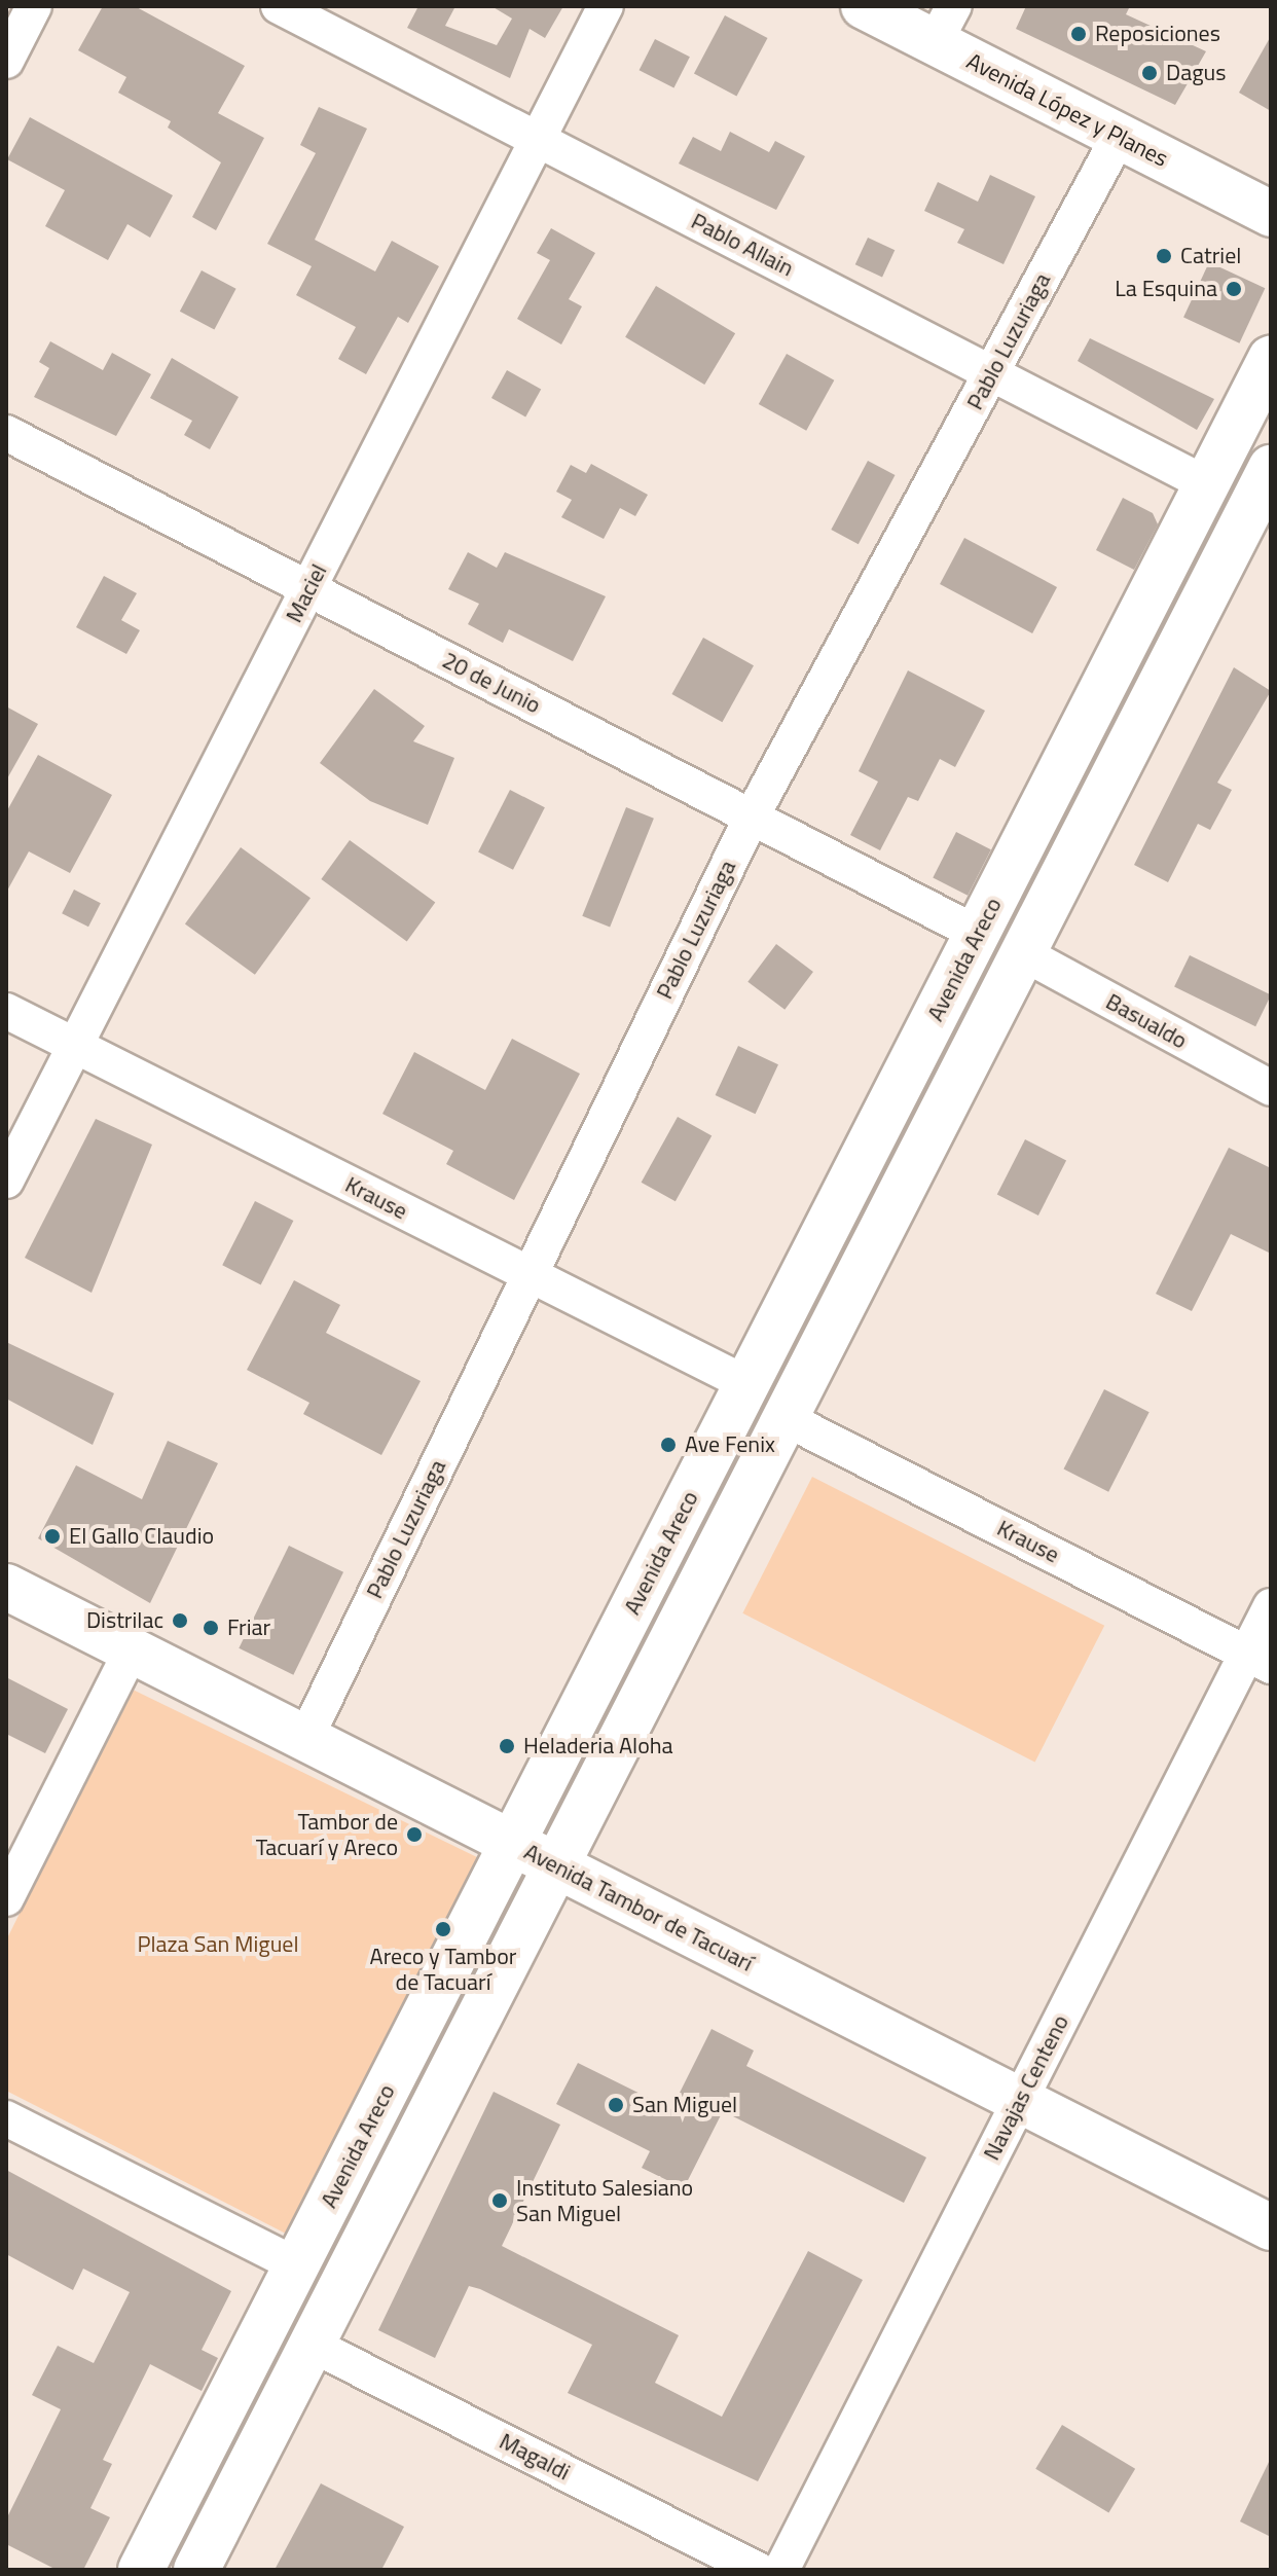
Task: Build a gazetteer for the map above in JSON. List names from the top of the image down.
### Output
{
  "streets": {
    "main road": ["Avenida López y Planes", "Avenida Areco", "Avenida Tambor de Tacuarí"],
    "street": [
      "Pablo Allain",
      "Pablo Luzuriaga",
      "Maciel",
      "20 de Junio",
      "Basualdo",
      "Krause",
      "Navajas Centeno",
      "Magaldi"
    ]
  },
  "crossings": [
    ["Avenida López y Planes", "Pablo Luzuriaga"],
    ["Pablo Allain", "Pablo Luzuriaga"],
    ["Pablo Allain", "Maciel"],
    ["Pablo Allain", "Avenida Areco"],
    ["Pablo Luzuriaga", "20 de Junio"],
    ["Pablo Luzuriaga", "Krause"],
    ["Pablo Luzuriaga", "Avenida Tambor de Tacuarí"],
    ["Maciel", "20 de Junio"],
    ["Maciel", "Krause"],
    ["20 de Junio", "Avenida Areco"],
    ["Avenida Areco", "Krause"],
    ["Avenida Areco", "Avenida Tambor de Tacuarí"],
    ["Krause", "Navajas Centeno"],
    ["Avenida Tambor de Tacuarí", "Navajas Centeno"]
  ],
  "parks": ["Plaza San Miguel"],
  "places": [
    "Reposiciones",
    "Dagus",
    "Catriel",
    "La Esquina",
    "Ave Fenix",
    "El Gallo Claudio",
    "Distrilac",
    "Friar",
    "Heladeria Aloha",
    "Tambor de Tacuarí y Areco",
    "Areco y Tambor de Tacuarí",
    "San Miguel",
    "Instituto Salesiano San Miguel"
  ]
}
